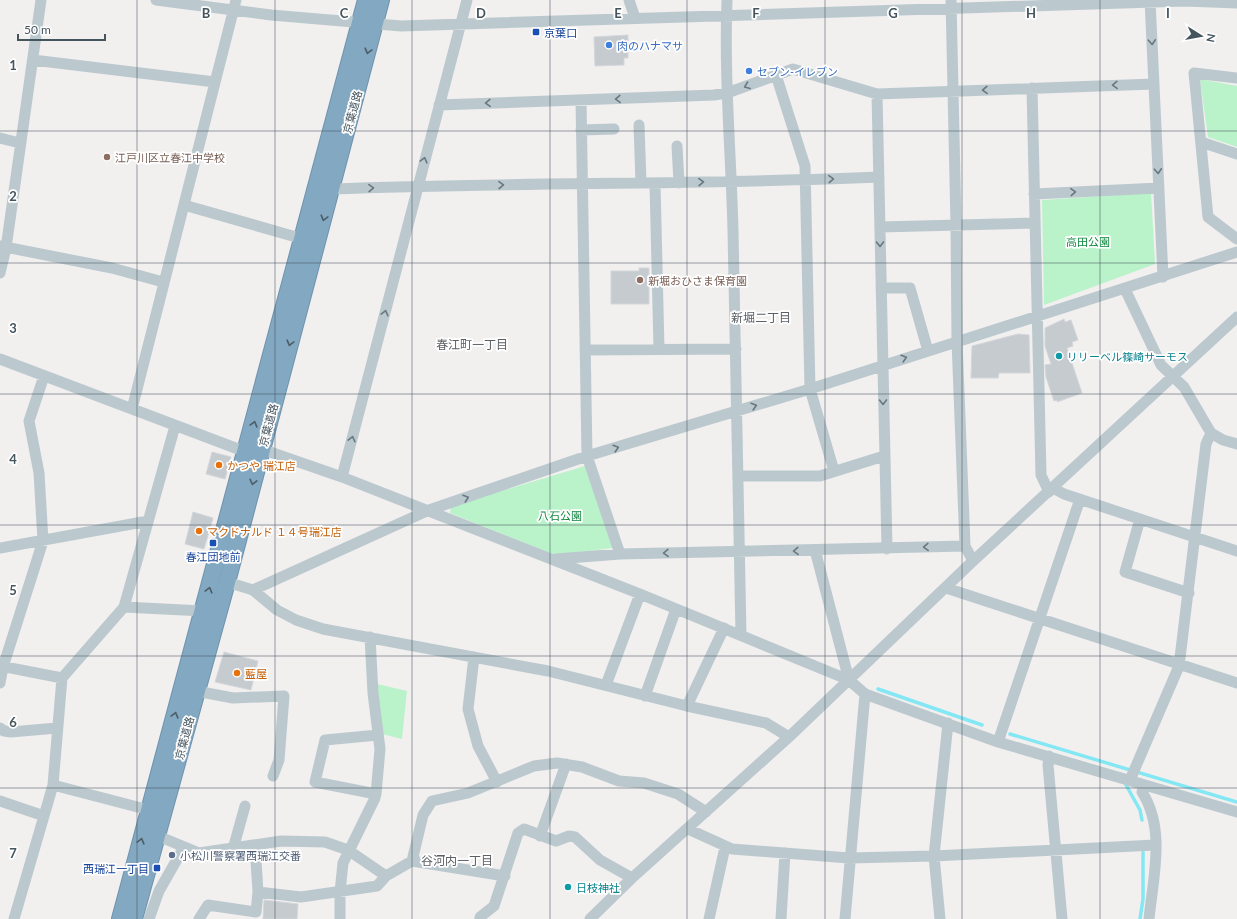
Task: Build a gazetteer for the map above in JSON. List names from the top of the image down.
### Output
{
  "streets": {
    "highway": ["京葉道路"]
  },
  "districts": ["新堀二丁目", "春江町一丁目", "谷河内一丁目"],
  "parks": ["高田公園", "八石公園"],
  "places": {
    "transit": ["京葉口", "春江団地前", "西瑞江一丁目"],
    "other": [
      "肉のハナマサ",
      "セブン-イレブン",
      "江戸川区立春江中学校",
      "新堀おひさま保育園",
      "リリーベル篠崎サーモス",
      "かつや 瑞江店",
      "マクドナルド １４号瑞江店",
      "藍屋",
      "小松川警察署西瑞江交番",
      "日枝神社"
    ]
  },
  "scale_bar": "50 m",
  "north": "right",
  "grid": {
    "columns": [
      "B",
      "C",
      "D",
      "E",
      "F",
      "G",
      "H",
      "I"
    ],
    "rows": [
      "1",
      "2",
      "3",
      "4",
      "5",
      "6",
      "7"
    ]
  }
}
